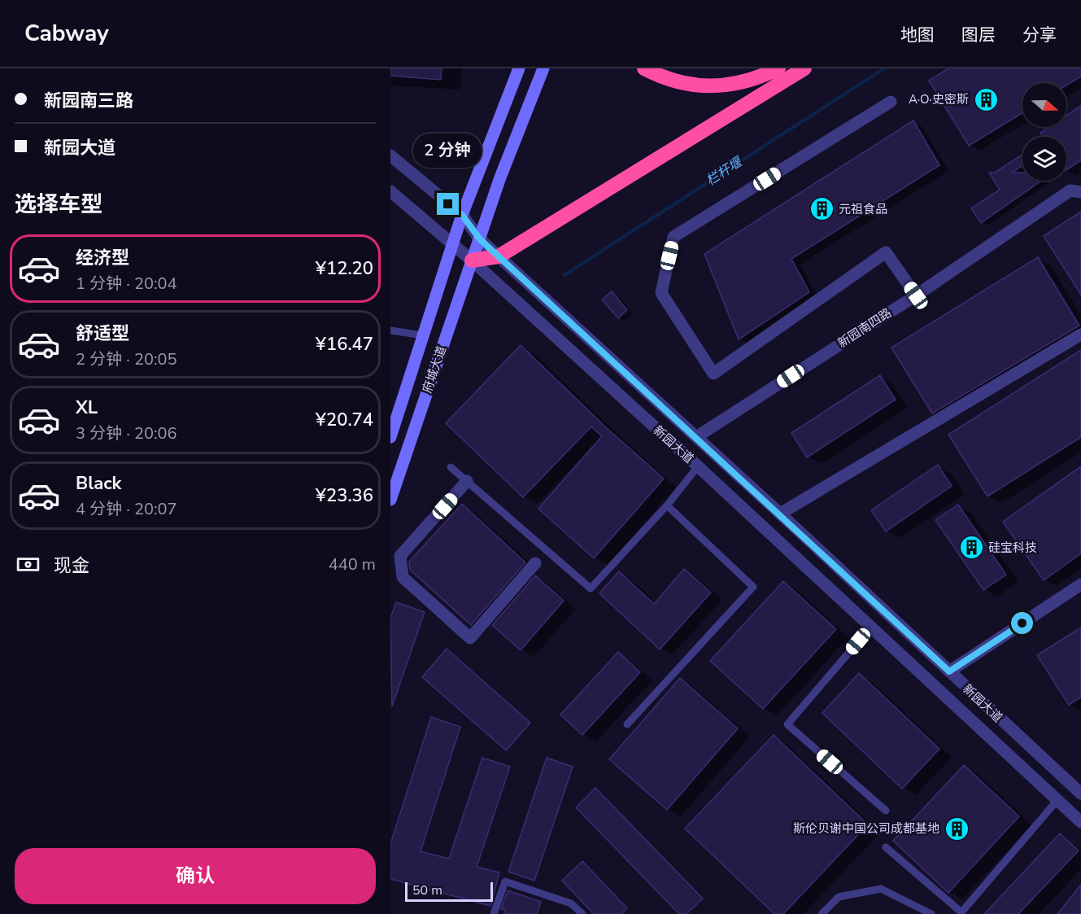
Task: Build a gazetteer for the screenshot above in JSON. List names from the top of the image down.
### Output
{
  "streets": {
    "main road": ["府城大道"],
    "street": ["新园南四路", "新园大道"]
  },
  "crossings": [
    ["新园南四路", "新园大道"],
    ["府城大道", "新园大道"]
  ],
  "water": ["栏杆堰"],
  "places": {
    "building": [
      "A·O·史密斯",
      "元祖食品",
      "硅宝科技",
      "斯伦贝谢中国公司成都基地"
    ]
  },
  "scale_bar": "50 m",
  "north": "right",
  "page": {
    "header": "Cabway",
    "nav": ["地图", "图层", "分享"],
    "banner": ["新园南三路", "新园大道"],
    "bubble": "2 分钟",
    "heading": "选择车型",
    "list": [
      {
        "name": "经济型",
        "note": "1 分钟 · 20:04",
        "value": "¥12.20"
      },
      {
        "name": "舒适型",
        "note": "2 分钟 · 20:05",
        "value": "¥16.47"
      },
      {
        "name": "XL",
        "note": "3 分钟 · 20:06",
        "value": "¥20.74"
      },
      {
        "name": "Black",
        "note": "4 分钟 · 20:07",
        "value": "¥23.36"
      }
    ],
    "pay": ["现金", "440 m"],
    "buttons": "确认",
    "scale": "50 m"
  }
}
